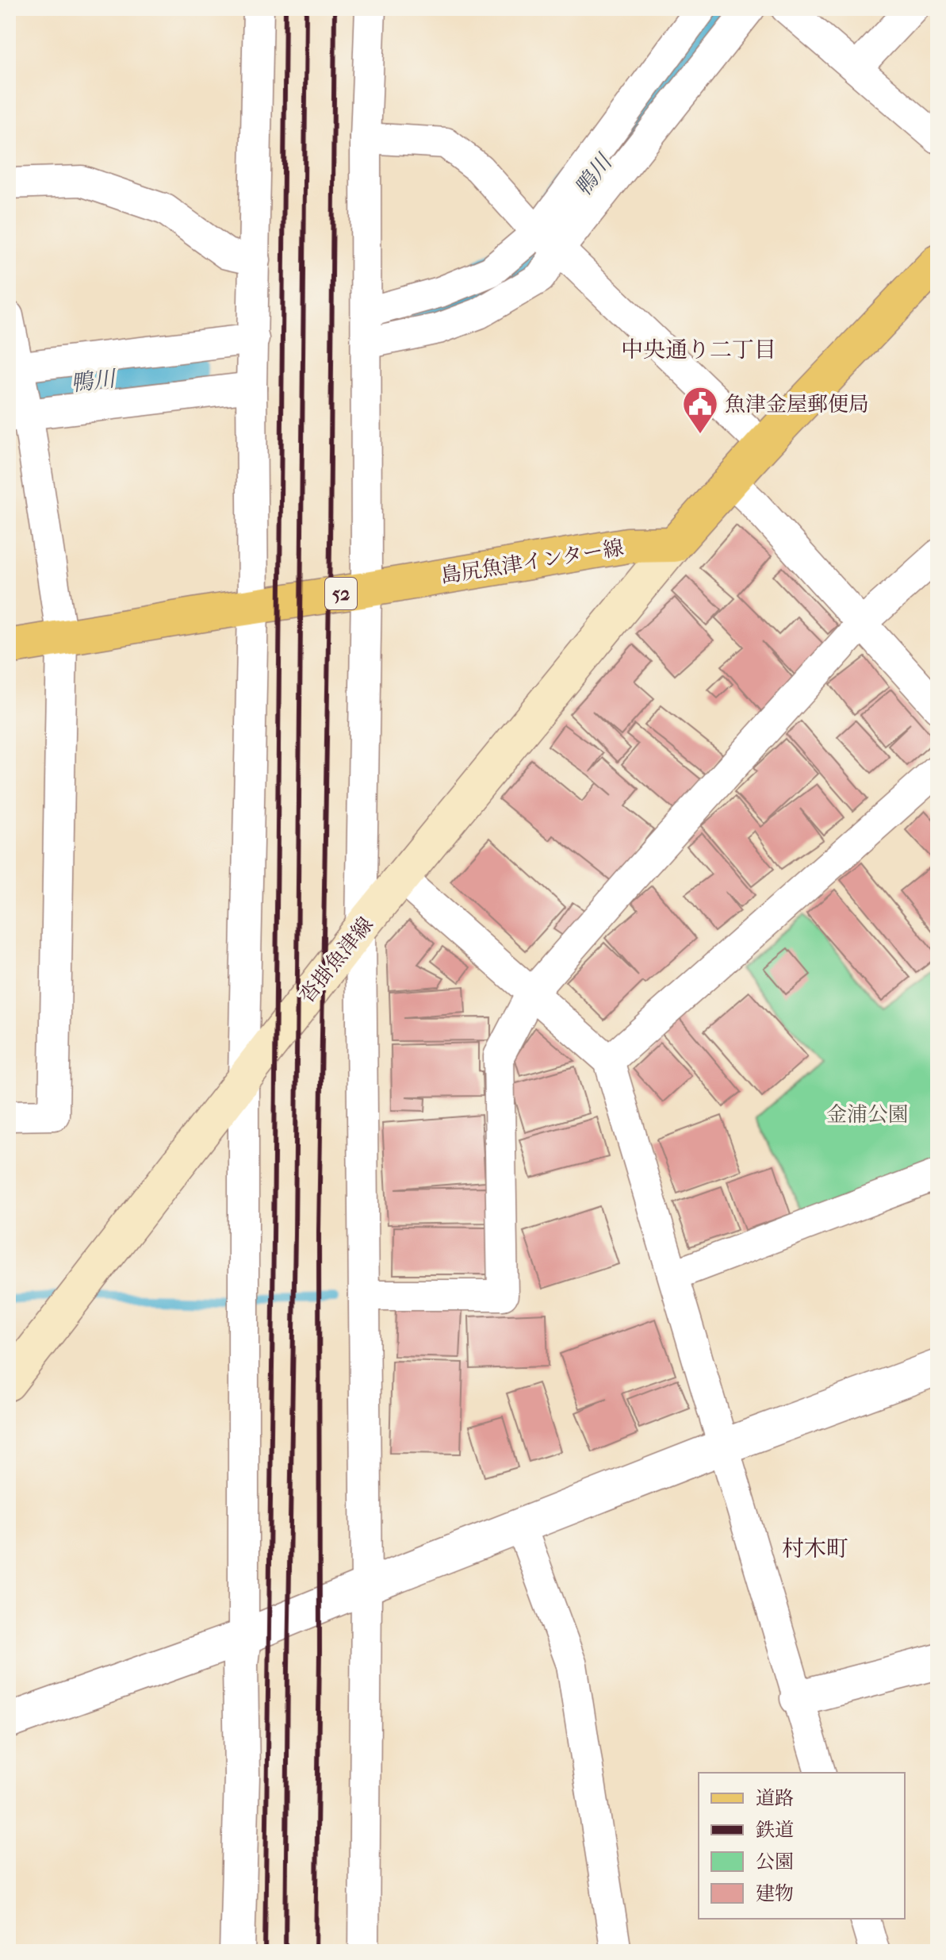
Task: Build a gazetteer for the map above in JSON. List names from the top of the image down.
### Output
{
  "streets": {
    "main road": ["島尻魚津インター線", "52", "沓掛魚津線"]
  },
  "crossings": [
    ["島尻魚津インター線", "沓掛魚津線"]
  ],
  "districts": ["中央通り二丁目", "村木町"],
  "water": ["鴨川"],
  "parks": ["金浦公園"],
  "places": {
    "public building": ["魚津金屋郵便局"]
  },
  "legend": [
    "道路",
    "鉄道",
    "公園",
    "建物"
  ]
}
